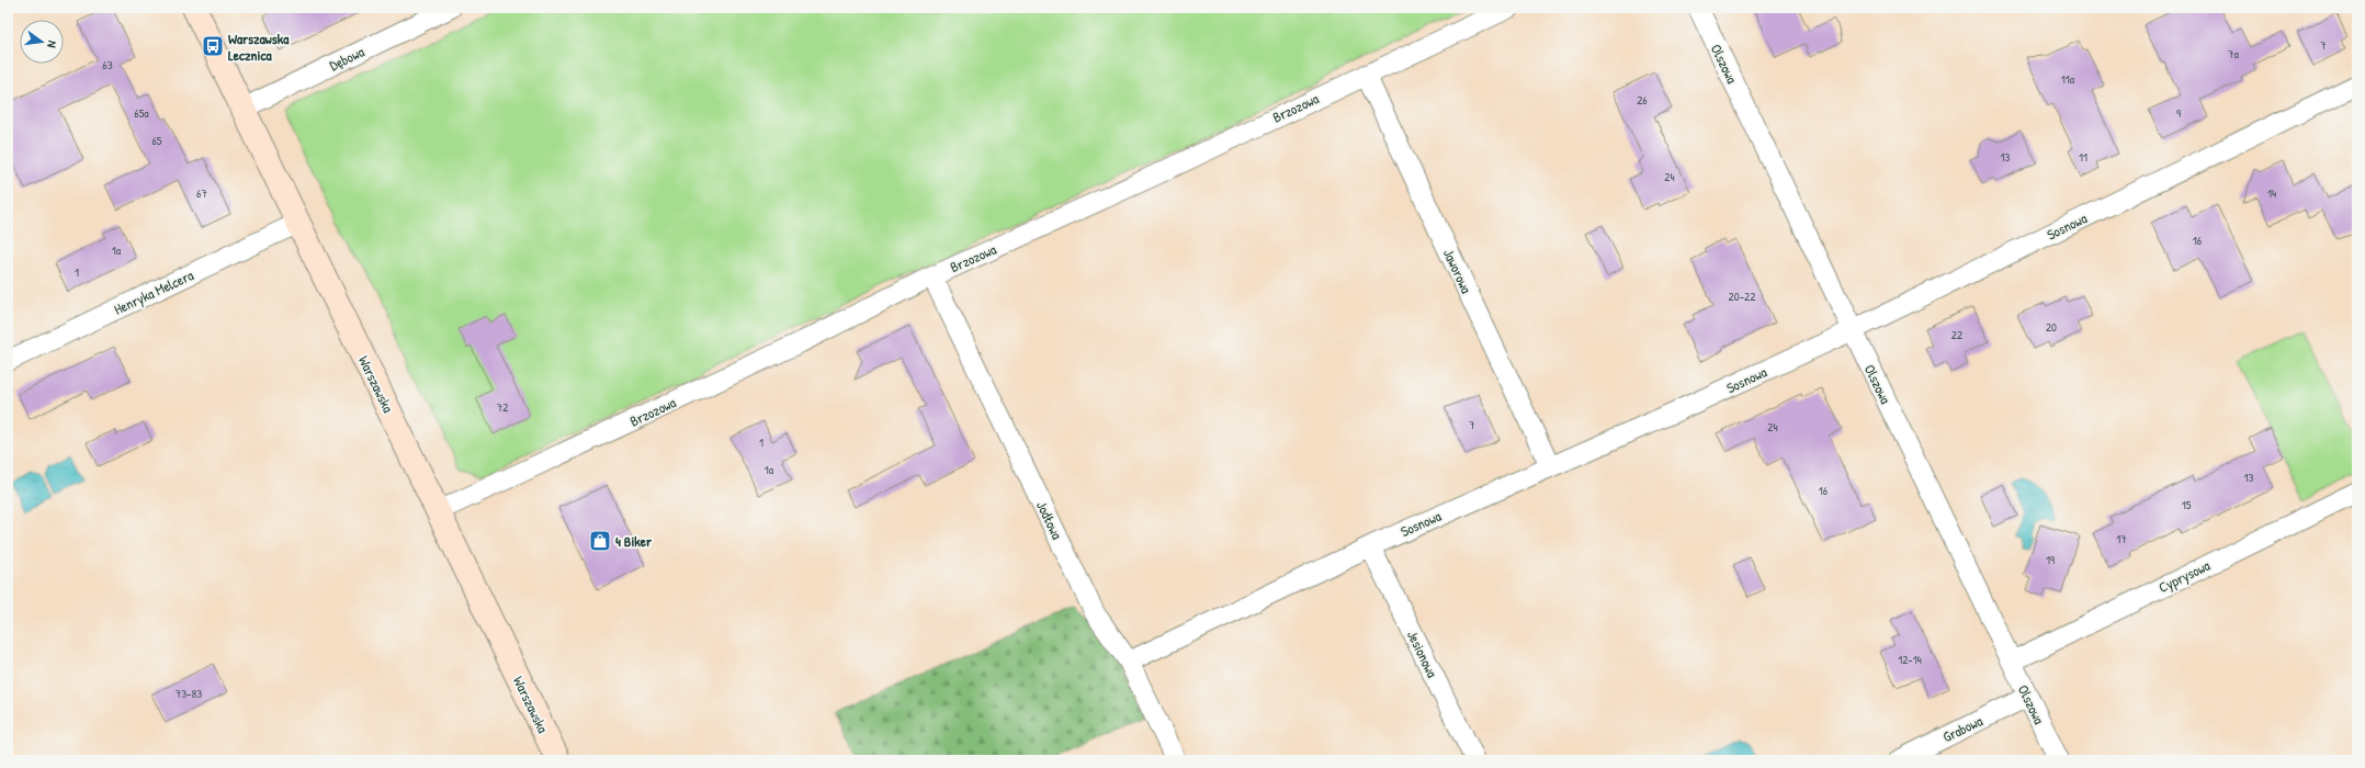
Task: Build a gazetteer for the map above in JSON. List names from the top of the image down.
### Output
{
  "streets": {
    "main road": ["Warszawska"],
    "street": [
      "Dębowa",
      "Olszowa",
      "Brzozowa",
      "Sosnowa",
      "Jaworowa",
      "Henryka Melcera",
      "Jodłowa",
      "Cyprysowa",
      "Jesionowa",
      "Grabowa"
    ]
  },
  "crossings": [
    ["Dębowa", "Warszawska"],
    ["Olszowa", "Sosnowa"],
    ["Olszowa", "Cyprysowa"],
    ["Olszowa", "Grabowa"],
    ["Brzozowa", "Jaworowa"],
    ["Brzozowa", "Warszawska"],
    ["Brzozowa", "Jodłowa"],
    ["Sosnowa", "Jaworowa"],
    ["Sosnowa", "Jodłowa"],
    ["Sosnowa", "Jesionowa"],
    ["Henryka Melcera", "Warszawska"]
  ],
  "places": {
    "bus stop": ["Warszawska Lecznica"],
    "shop": ["4 Biker"]
  },
  "house_numbers": [
    "7",
    "7a",
    "63",
    "11a",
    "26",
    "65a",
    "9",
    "65",
    "13",
    "11",
    "24",
    "67",
    "14",
    "16",
    "1a",
    "1",
    "20-22",
    "20",
    "22",
    "72",
    "7",
    "24",
    "1",
    "1a",
    "13",
    "16",
    "15",
    "17",
    "19",
    "12-14",
    "73-83"
  ],
  "north": "right"
}
